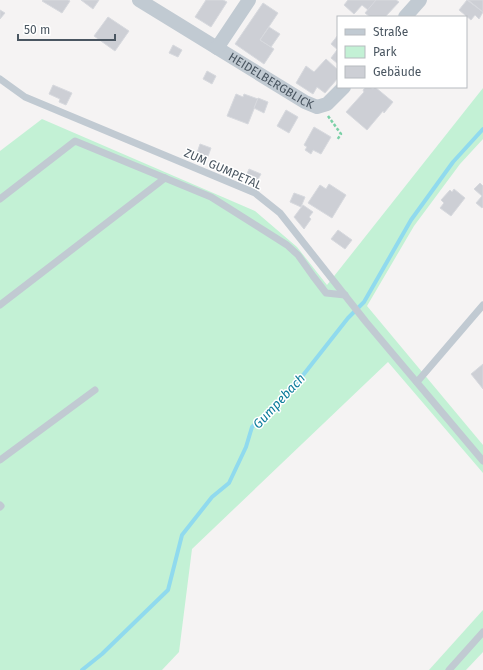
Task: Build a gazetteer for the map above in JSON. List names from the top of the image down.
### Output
{
  "streets": {
    "street": ["HEIDELBERGBLICK"],
    "lane": ["ZUM GUMPETAL"]
  },
  "water": ["Gumpebach"],
  "legend": ["Straße", "Park", "Gebäude"],
  "scale_bar": "50 m"
}
